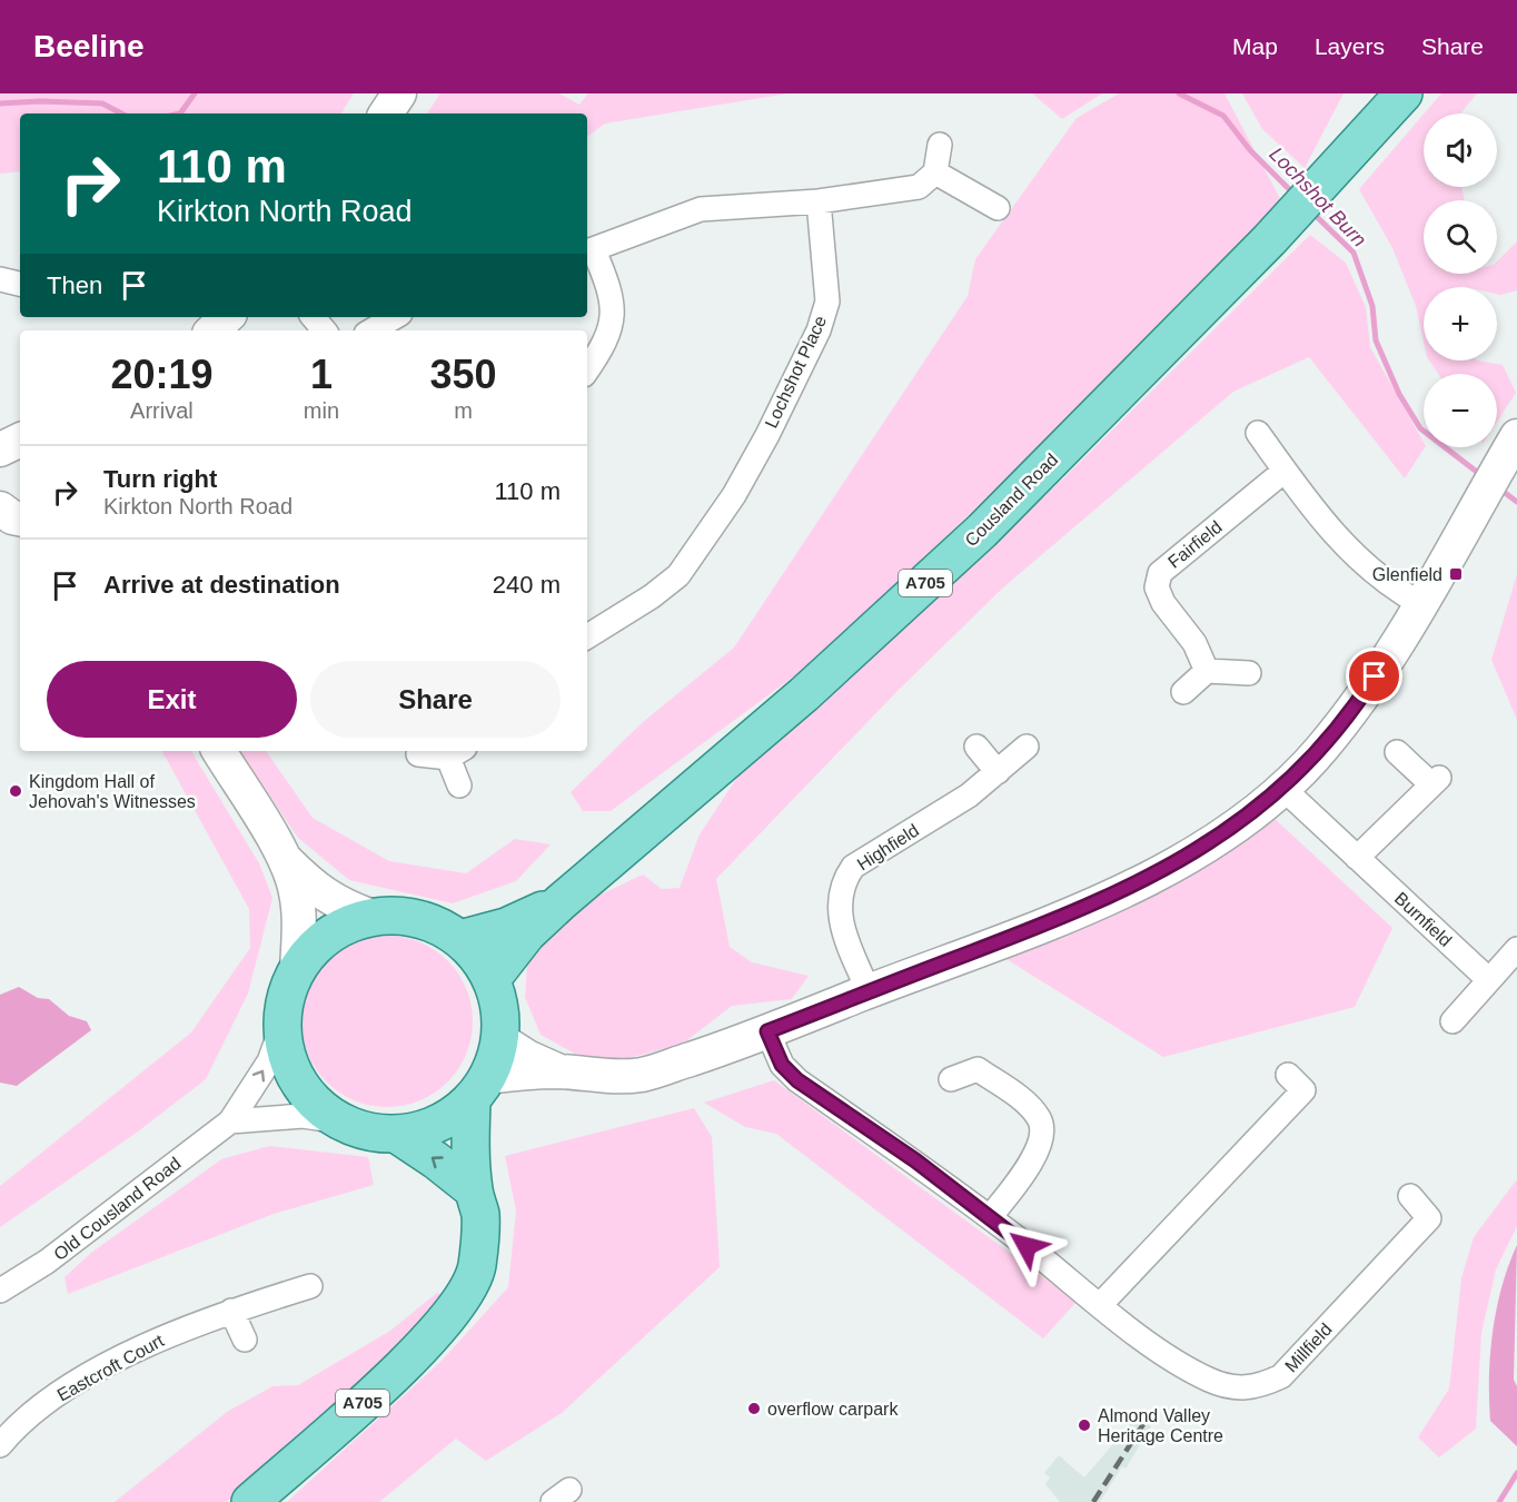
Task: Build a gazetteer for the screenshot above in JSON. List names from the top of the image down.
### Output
{
  "streets": {
    "main road": ["Cousland Road", "A705"],
    "street": [
      "Lochshot Place",
      "Fairfield",
      "Highfield",
      "Burnfield",
      "Old Cousland Road",
      "Millfield",
      "Eastcroft Court"
    ]
  },
  "crossings": [
    ["Cousland Road", "A705"],
    ["Cousland Road", "Old Cousland Road"],
    ["A705", "Old Cousland Road"]
  ],
  "water": ["Lochshot Burn"],
  "places": {
    "transit": ["Glenfield"],
    "other": ["Kingdom Hall of Jehovah's Witnesses", "overflow carpark", "Almond Valley Heritage Centre"]
  },
  "page": {
    "header": "Beeline",
    "nav": ["Map", "Layers", "Share"],
    "map_buttons": ["+", "−"],
    "turn": ["110 m", "Kirkton North Road"],
    "then": "Then",
    "eta": [
      "20:19",
      "Arrival",
      "1",
      "min",
      "350",
      "m"
    ],
    "list": [
      {
        "name": "Turn right",
        "note": "Kirkton North Road",
        "value": "110 m"
      },
      {
        "name": "Arrive at destination",
        "value": "240 m"
      }
    ],
    "buttons": ["Exit", "Share"]
  }
}
